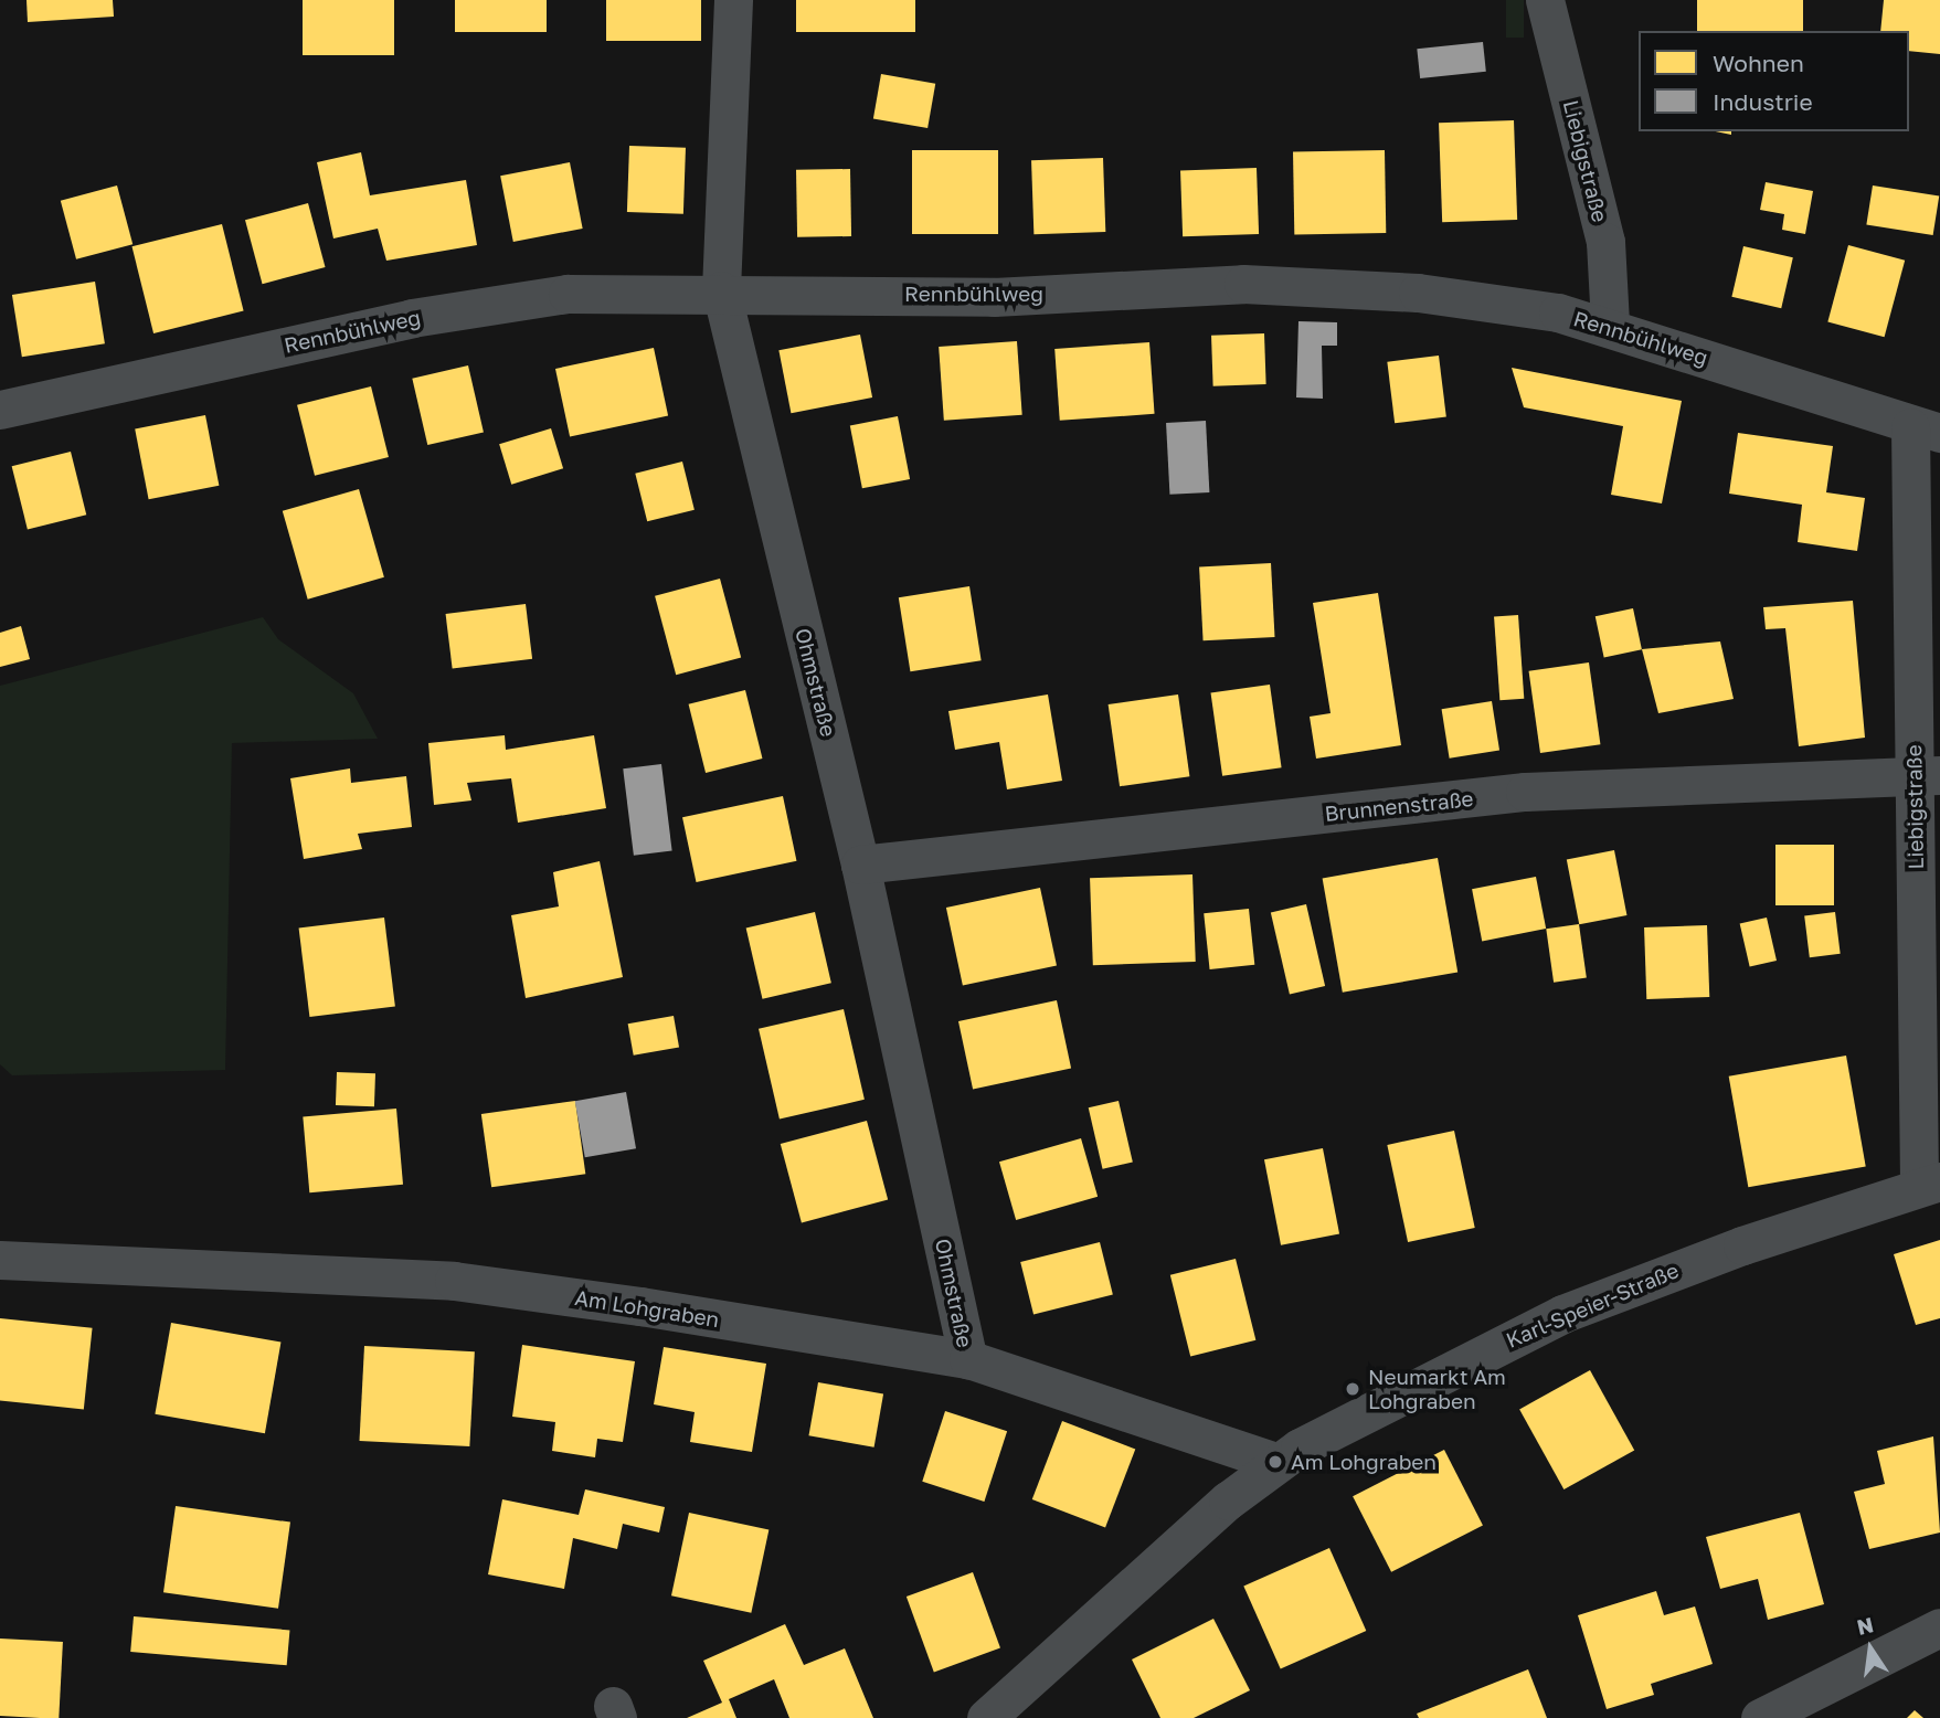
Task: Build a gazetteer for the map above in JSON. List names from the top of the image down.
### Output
{
  "streets": {
    "street": [
      "Liebigstraße",
      "Rennbühlweg",
      "Ohmstraße",
      "Brunnenstraße",
      "Karl-Speier-Straße",
      "Am Lohgraben"
    ]
  },
  "crossings": [
    ["Liebigstraße", "Rennbühlweg"],
    ["Liebigstraße", "Brunnenstraße"],
    ["Liebigstraße", "Karl-Speier-Straße"],
    ["Rennbühlweg", "Ohmstraße"],
    ["Ohmstraße", "Brunnenstraße"],
    ["Ohmstraße", "Am Lohgraben"],
    ["Karl-Speier-Straße", "Am Lohgraben"]
  ],
  "places": ["Neumarkt Am Lohgraben", "Am Lohgraben"],
  "legend": ["Wohnen", "Industrie"],
  "north": "top"
}
